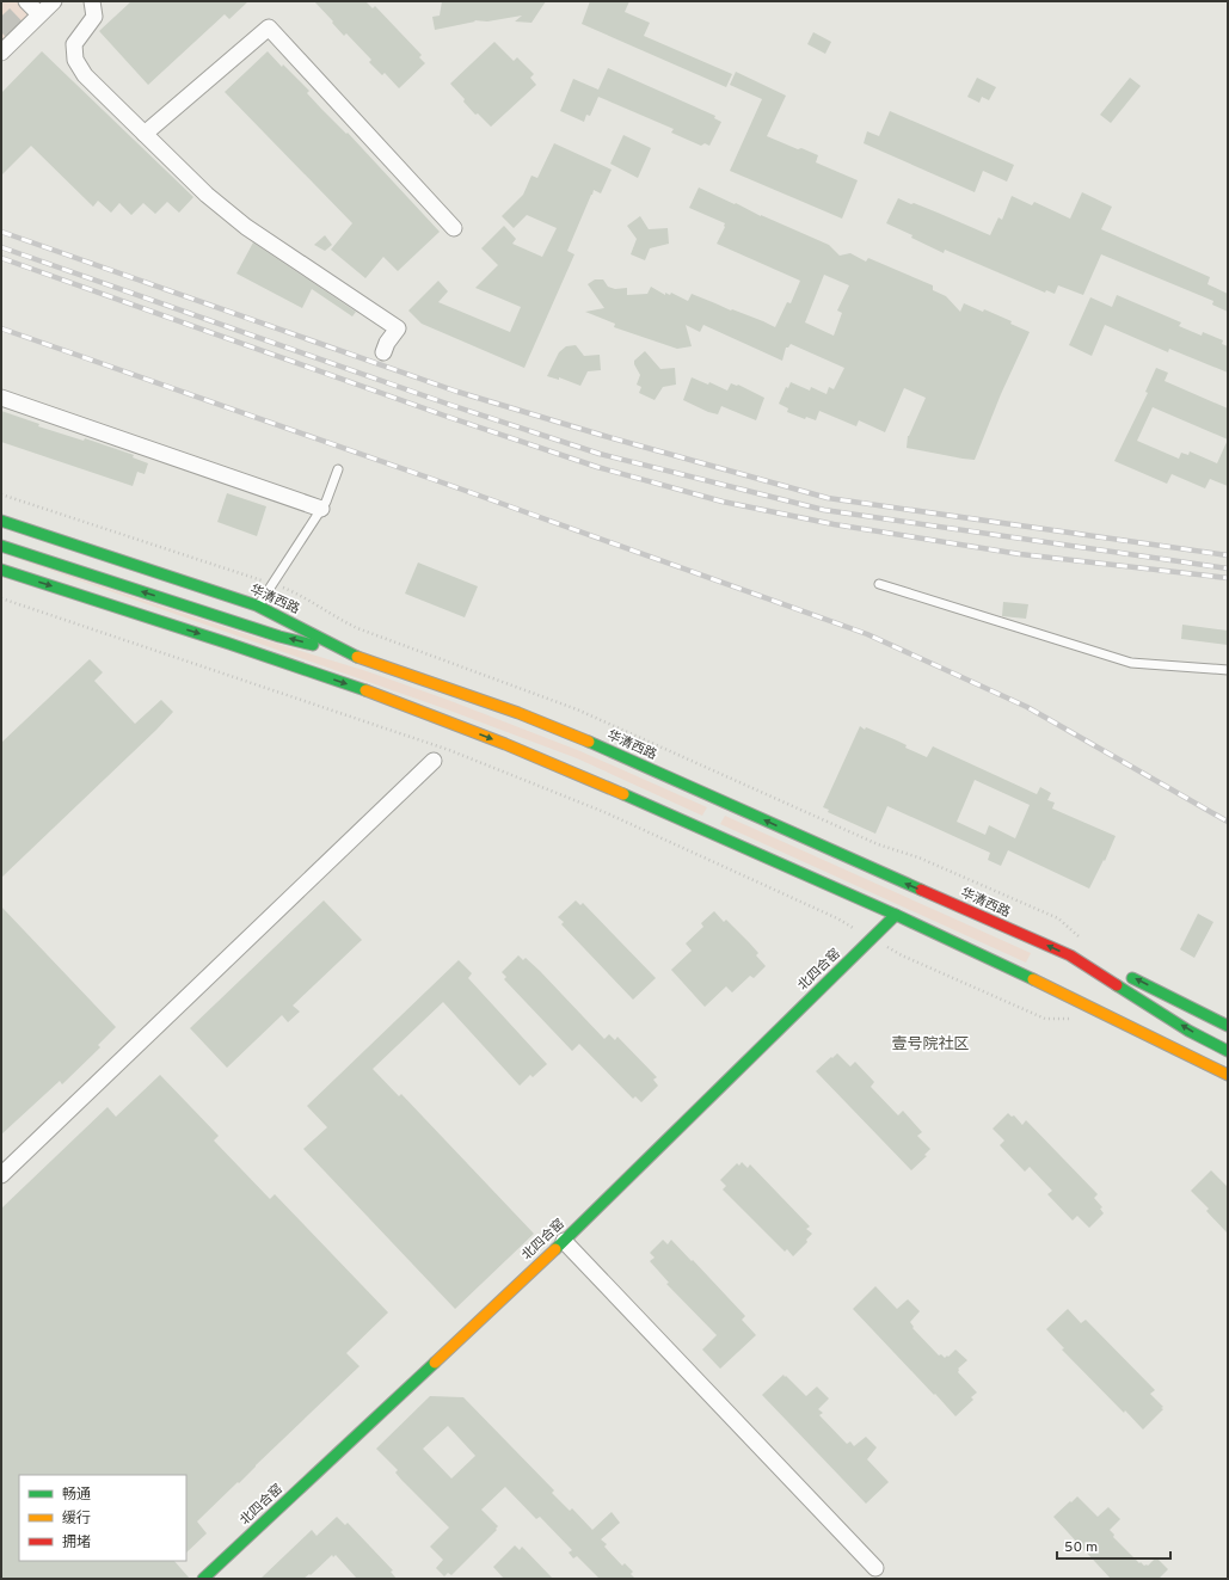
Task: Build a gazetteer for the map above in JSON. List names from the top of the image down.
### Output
{
  "streets": {
    "main road": ["华清西路", "北四合窑"]
  },
  "districts": ["壹号院社区"],
  "legend": ["畅通", "缓行", "拥堵"],
  "scale_bar": "50 m"
}
